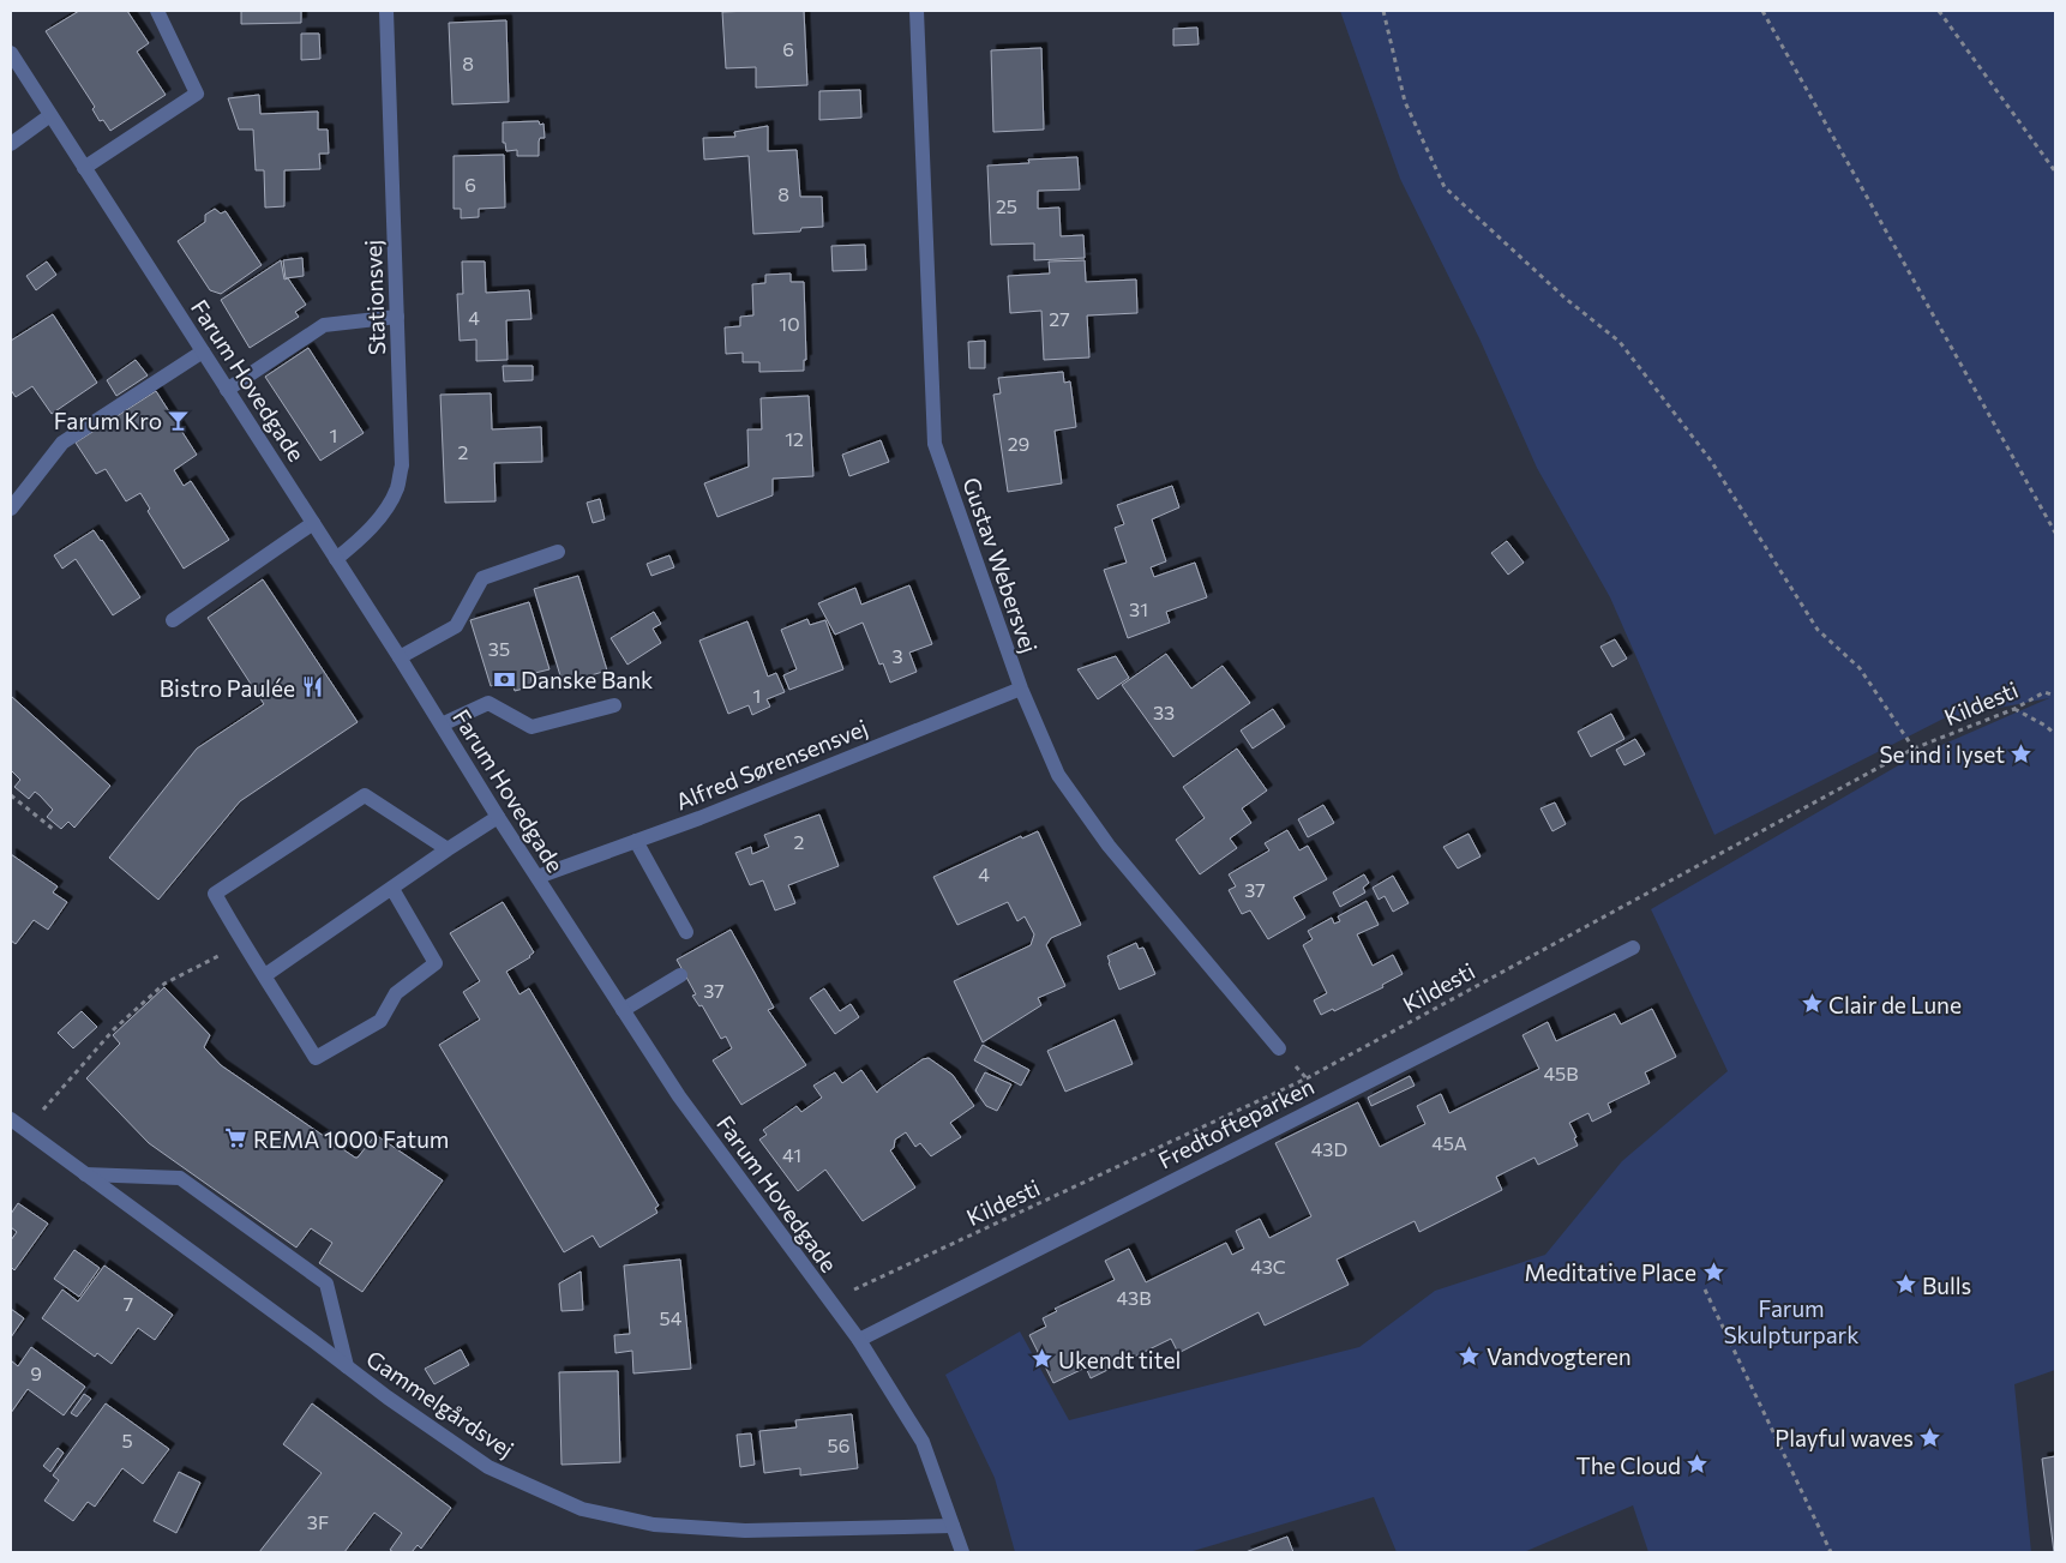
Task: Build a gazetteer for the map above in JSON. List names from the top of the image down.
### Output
{
  "streets": {
    "street": [
      "Stationsvej",
      "Farum Hovedgade",
      "Gustav Webersvej",
      "Alfred Sørensensvej",
      "Fredtofteparken",
      "Gammelgårdsvej"
    ],
    "path": ["Kildesti"]
  },
  "crossings": [
    ["Stationsvej", "Farum Hovedgade"],
    ["Farum Hovedgade", "Kildesti"],
    ["Farum Hovedgade", "Alfred Sørensensvej"],
    ["Farum Hovedgade", "Fredtofteparken"],
    ["Farum Hovedgade", "Gammelgårdsvej"],
    ["Gustav Webersvej", "Alfred Sørensensvej"]
  ],
  "parks": ["Farum Skulpturpark"],
  "places": {
    "bar": ["Farum Kro"],
    "bank": ["Danske Bank"],
    "restaurant": ["Bistro Paulée"],
    "place": [
      "Se ind i lyset",
      "Clair de Lune",
      "Meditative Place",
      "Bulls",
      "Vandvogteren",
      "Ukendt titel",
      "Playful waves",
      "The Cloud"
    ],
    "supermarket": ["REMA 1000 Fatum"]
  },
  "house_numbers": [
    "6",
    "8",
    "6",
    "8",
    "25",
    "4",
    "27",
    "10",
    "1",
    "12",
    "29",
    "2",
    "31",
    "35",
    "3",
    "1",
    "33",
    "2",
    "4",
    "37",
    "37",
    "45B",
    "45A",
    "43D",
    "41",
    "43C",
    "43B",
    "7",
    "54",
    "9",
    "5",
    "56",
    "3F"
  ]
}
